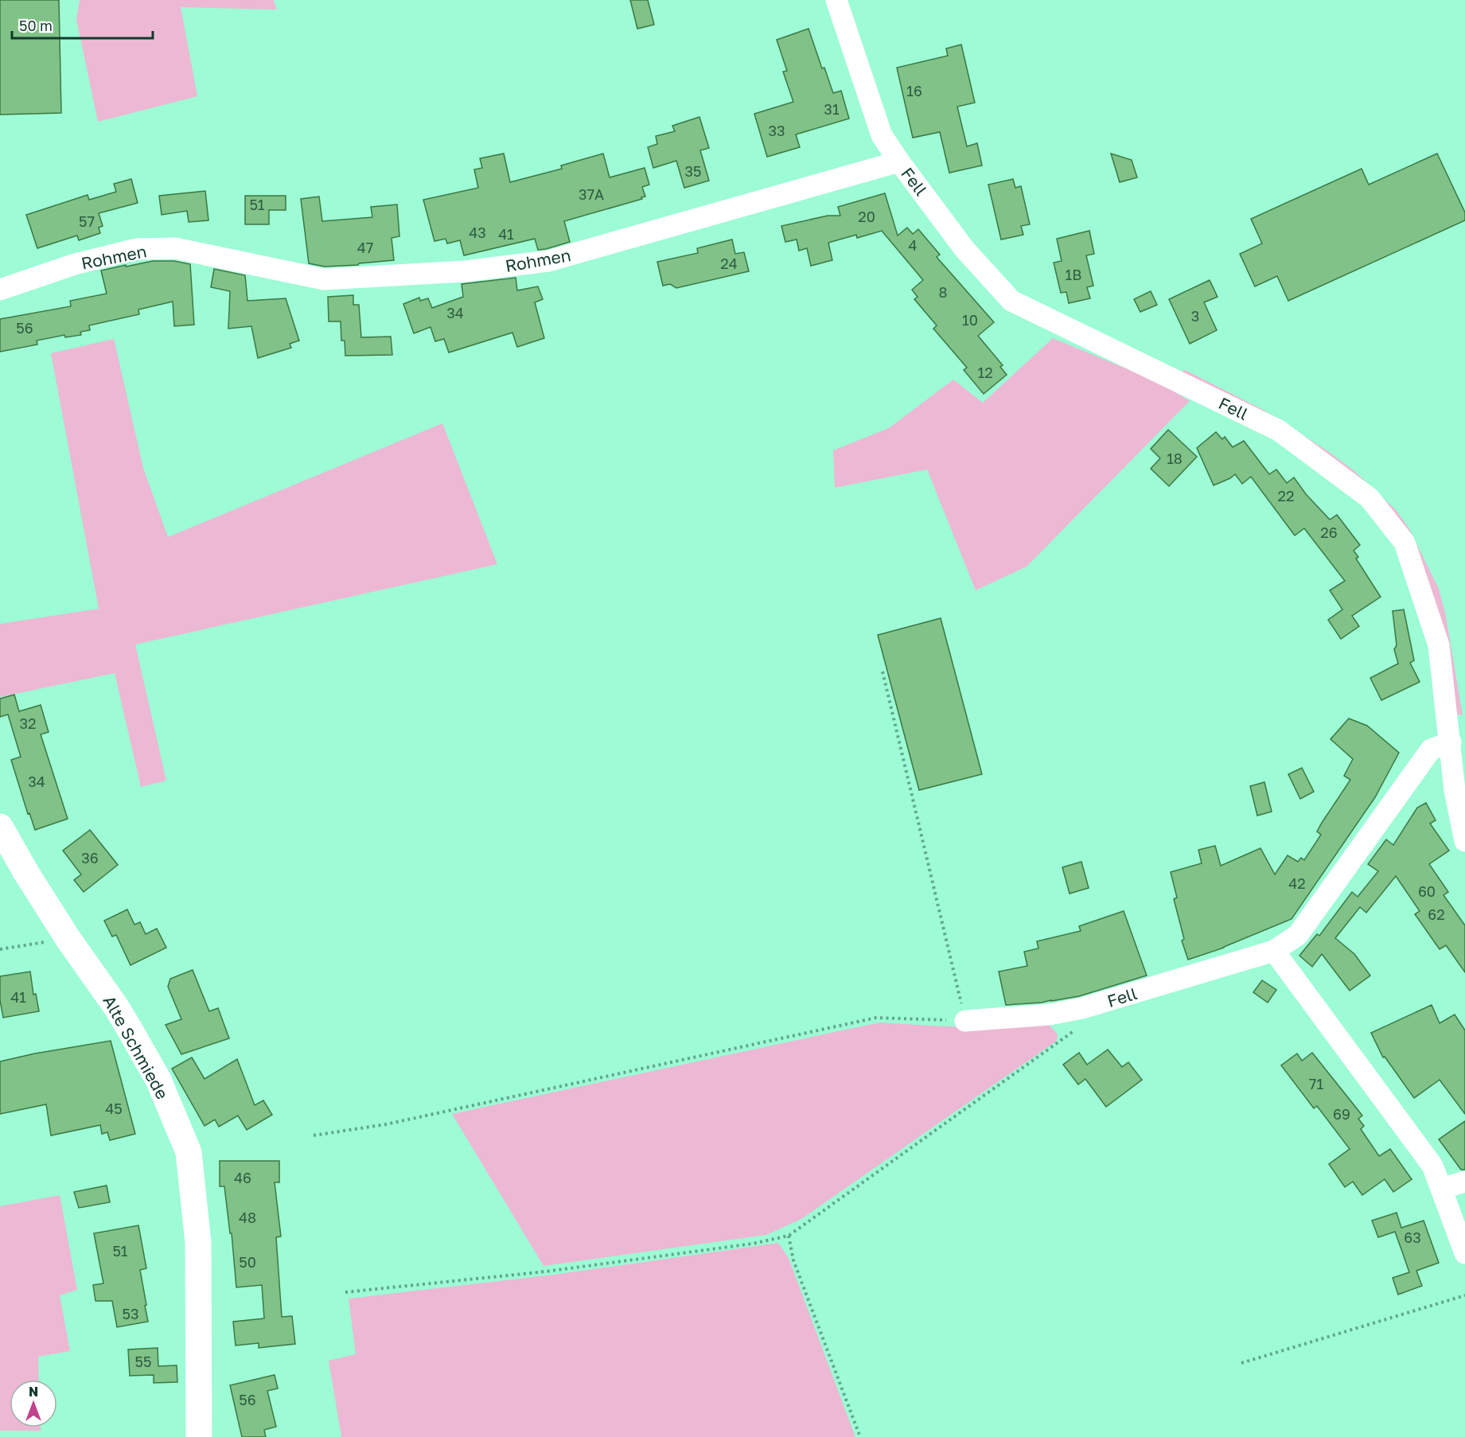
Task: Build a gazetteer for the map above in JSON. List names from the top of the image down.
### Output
{
  "streets": {
    "street": ["Fell", "Rohmen", "Alte Schmiede"]
  },
  "crossings": [
    ["Fell", "Rohmen"]
  ],
  "house_numbers": [
    "16",
    "31",
    "33",
    "35",
    "37A",
    "51",
    "20",
    "57",
    "43",
    "41",
    "4",
    "47",
    "24",
    "1B",
    "8",
    "34",
    "3",
    "10",
    "56",
    "12",
    "18",
    "22",
    "26",
    "32",
    "34",
    "36",
    "42",
    "60",
    "62",
    "41",
    "71",
    "45",
    "69",
    "46",
    "48",
    "63",
    "51",
    "50",
    "53",
    "55",
    "56"
  ],
  "scale_bar": "50 m",
  "north": "top"
}
